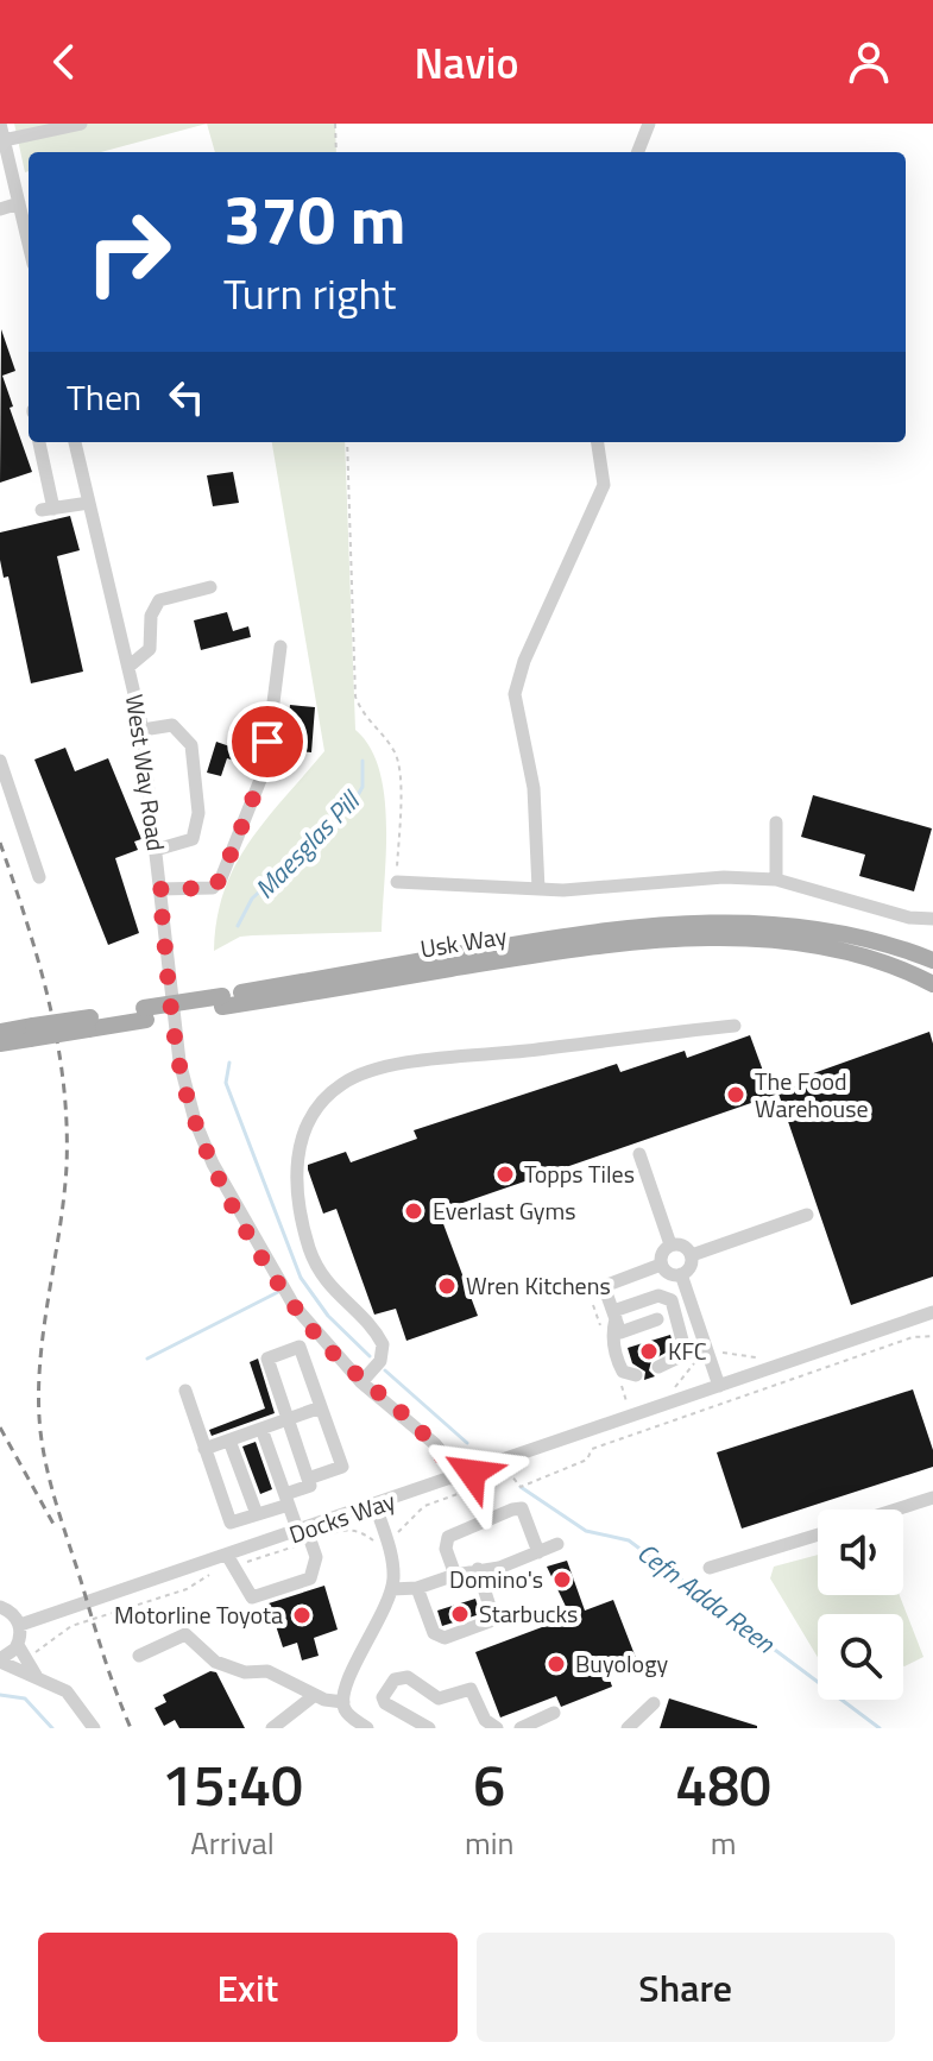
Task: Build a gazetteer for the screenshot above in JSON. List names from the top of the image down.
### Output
{
  "streets": {
    "main road": ["Usk Way"],
    "street": ["West Way Road", "Docks Way"]
  },
  "crossings": [
    ["West Way Road", "Docks Way"]
  ],
  "water": ["Maesglas Pill", "Cefn Adda Reen"],
  "places": [
    "The Food Warehouse",
    "Topps Tiles",
    "Everlast Gyms",
    "Wren Kitchens",
    "KFC",
    "Domino's",
    "Starbucks",
    "Motorline Toyota",
    "Buyology"
  ],
  "page": {
    "header": "Navio",
    "turn": ["370 m", "Turn right"],
    "then": "Then",
    "eta": [
      "15:40",
      "Arrival",
      "6",
      "min",
      "480",
      "m"
    ],
    "buttons": ["Exit", "Share"]
  }
}
